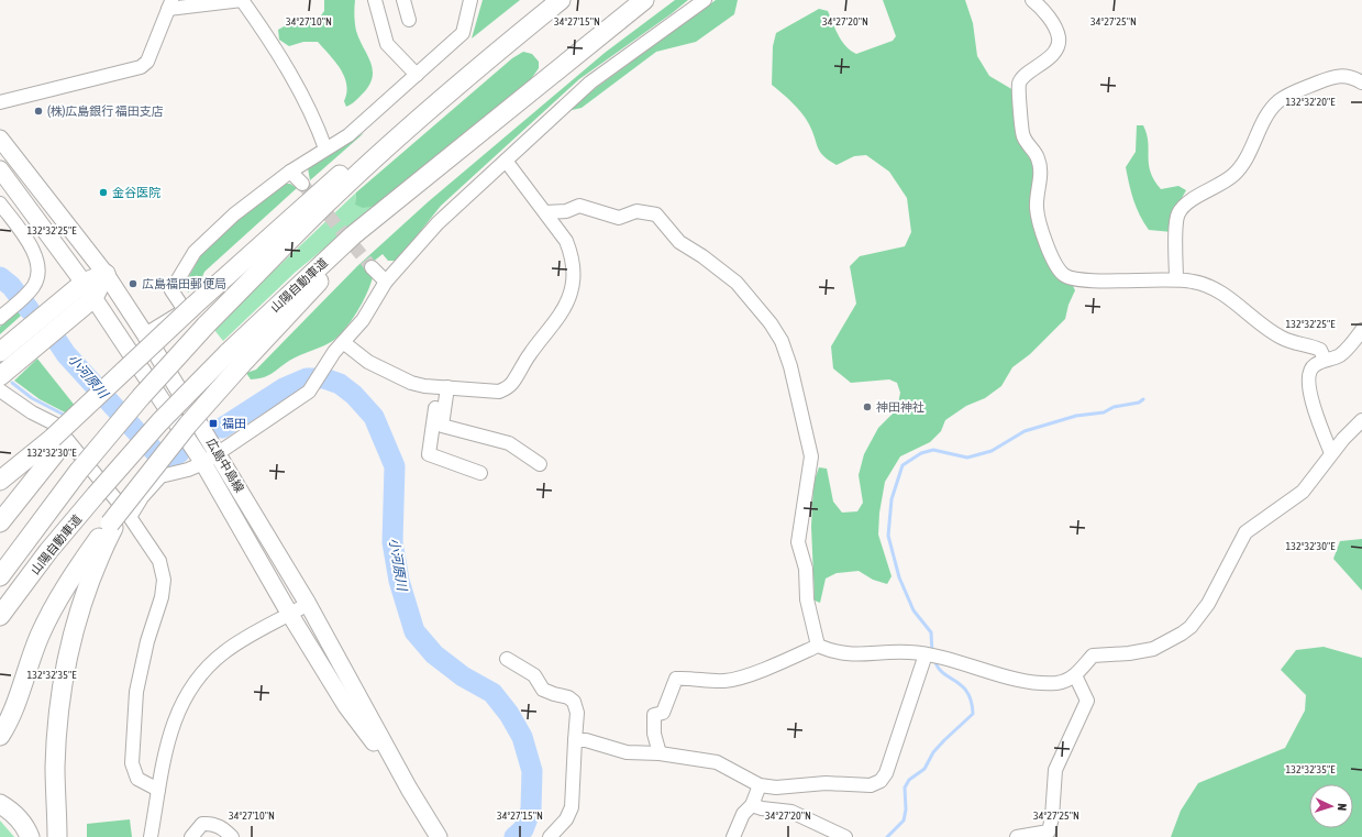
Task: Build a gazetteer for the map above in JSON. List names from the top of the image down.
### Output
{
  "streets": {
    "highway": ["山陽自動車道"],
    "main road": ["広島中島線"]
  },
  "water": ["小河原川"],
  "places": {
    "other": [
      "(株)広島銀行 福田支店",
      "金谷医院",
      "広島福田郵便局",
      "神田神社"
    ],
    "transit": ["福田"]
  },
  "north": "right",
  "coordinates": [
    "34°27'10\"N",
    "34°27'15\"N",
    "34°27'20\"N",
    "34°27'25\"N",
    "132°32'20\"E",
    "132°32'25\"E",
    "132°32'30\"E",
    "132°32'35\"E"
  ]
}
